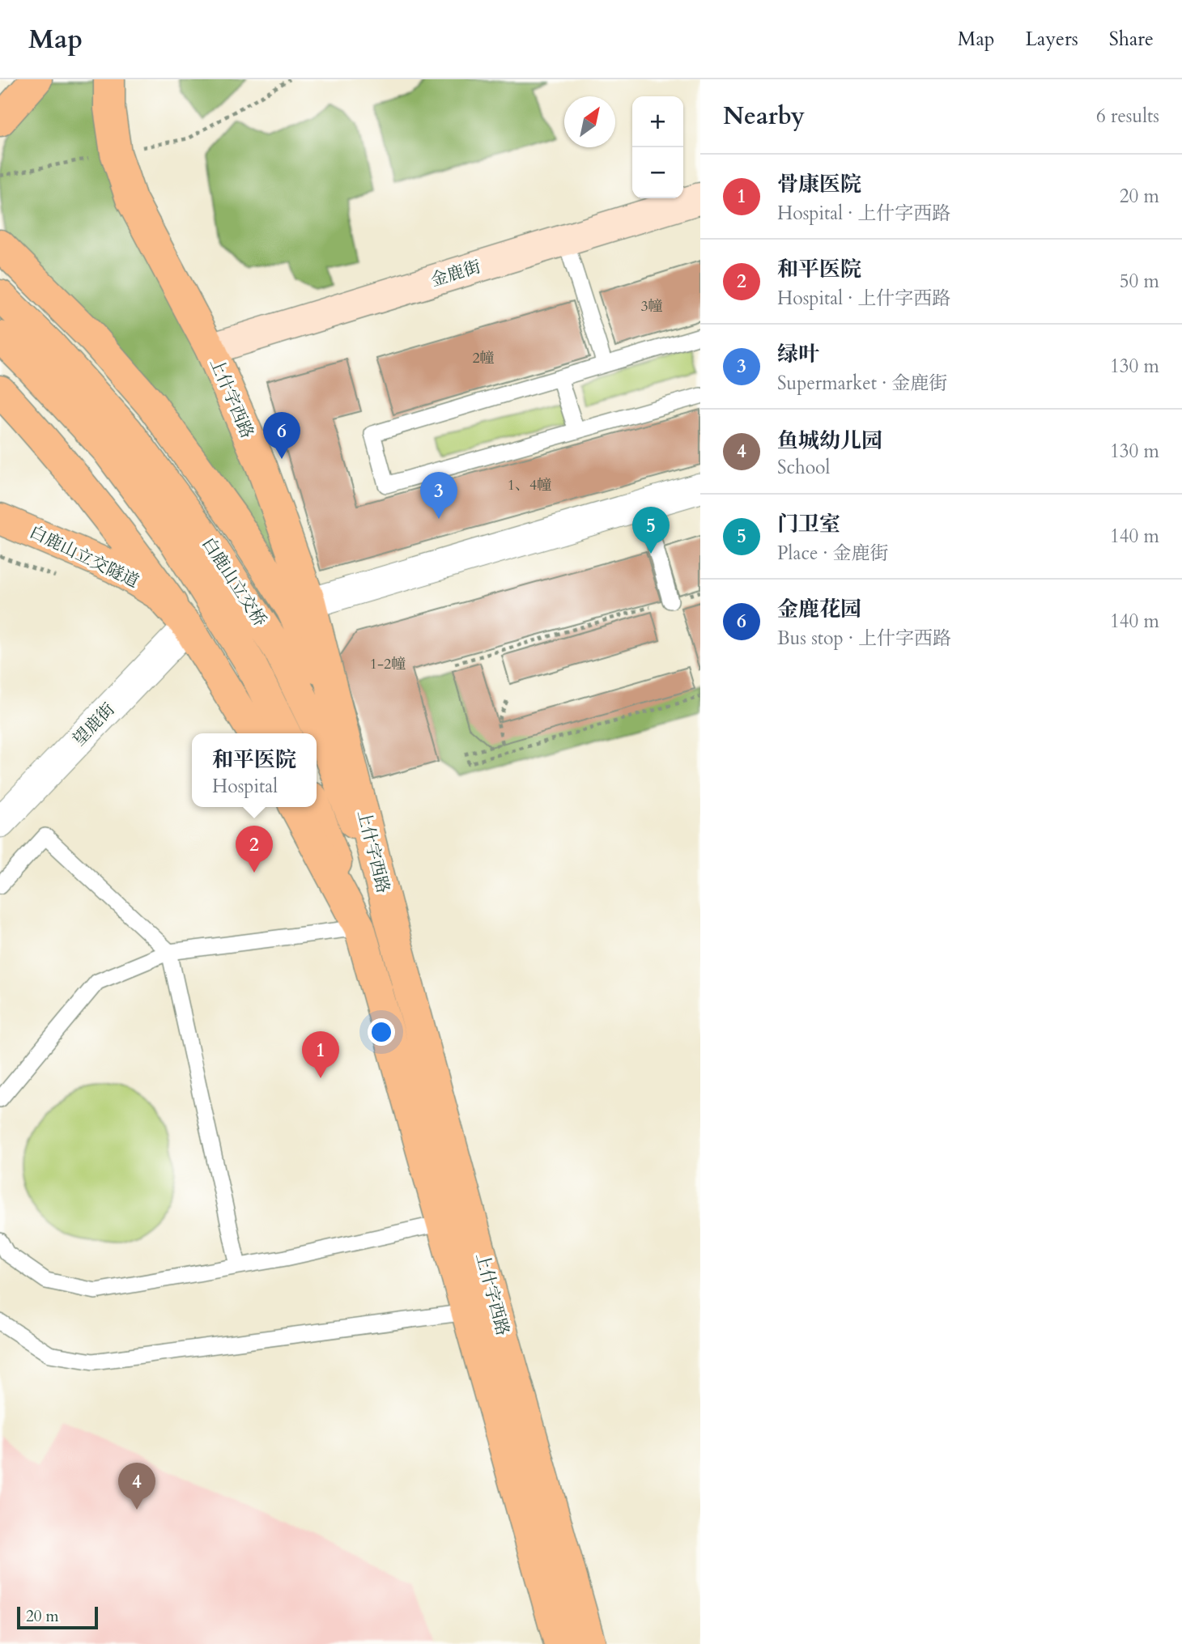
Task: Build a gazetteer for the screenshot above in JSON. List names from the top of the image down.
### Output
{
  "streets": {
    "main road": ["上什字西路", "白鹿山立交隧道", "白鹿山立交桥"],
    "street": ["金鹿街", "望鹿街"]
  },
  "crossings": [
    ["金鹿街", "上什字西路"],
    ["上什字西路", "白鹿山立交桥"],
    ["白鹿山立交隧道", "望鹿街"]
  ],
  "house_numbers": [
    "3幢",
    "2幢",
    "1、4幢",
    "1-2幢"
  ],
  "scale_bar": "20 m",
  "north": "top right",
  "page": {
    "header": "Map",
    "nav": ["Map", "Layers", "Share"],
    "heading": ["Nearby", "6 results"],
    "map_buttons": ["+", "−"],
    "list": [
      {
        "mark": "1",
        "name": "骨康医院",
        "note": "Hospital · 上什字西路",
        "value": "20 m"
      },
      {
        "mark": "2",
        "name": "和平医院",
        "note": "Hospital · 上什字西路",
        "value": "50 m"
      },
      {
        "mark": "3",
        "name": "绿叶",
        "note": "Supermarket · 金鹿街",
        "value": "130 m"
      },
      {
        "mark": "4",
        "name": "鱼城幼儿园",
        "note": "School",
        "value": "130 m"
      },
      {
        "mark": "5",
        "name": "门卫室",
        "note": "Place · 金鹿街",
        "value": "140 m"
      },
      {
        "mark": "6",
        "name": "金鹿花园",
        "note": "Bus stop · 上什字西路",
        "value": "140 m"
      }
    ],
    "pins": [
      "6",
      "3",
      "5",
      "2",
      "1",
      "4"
    ],
    "popup": ["和平医院", "Hospital"],
    "scale": "20 m"
  }
}
